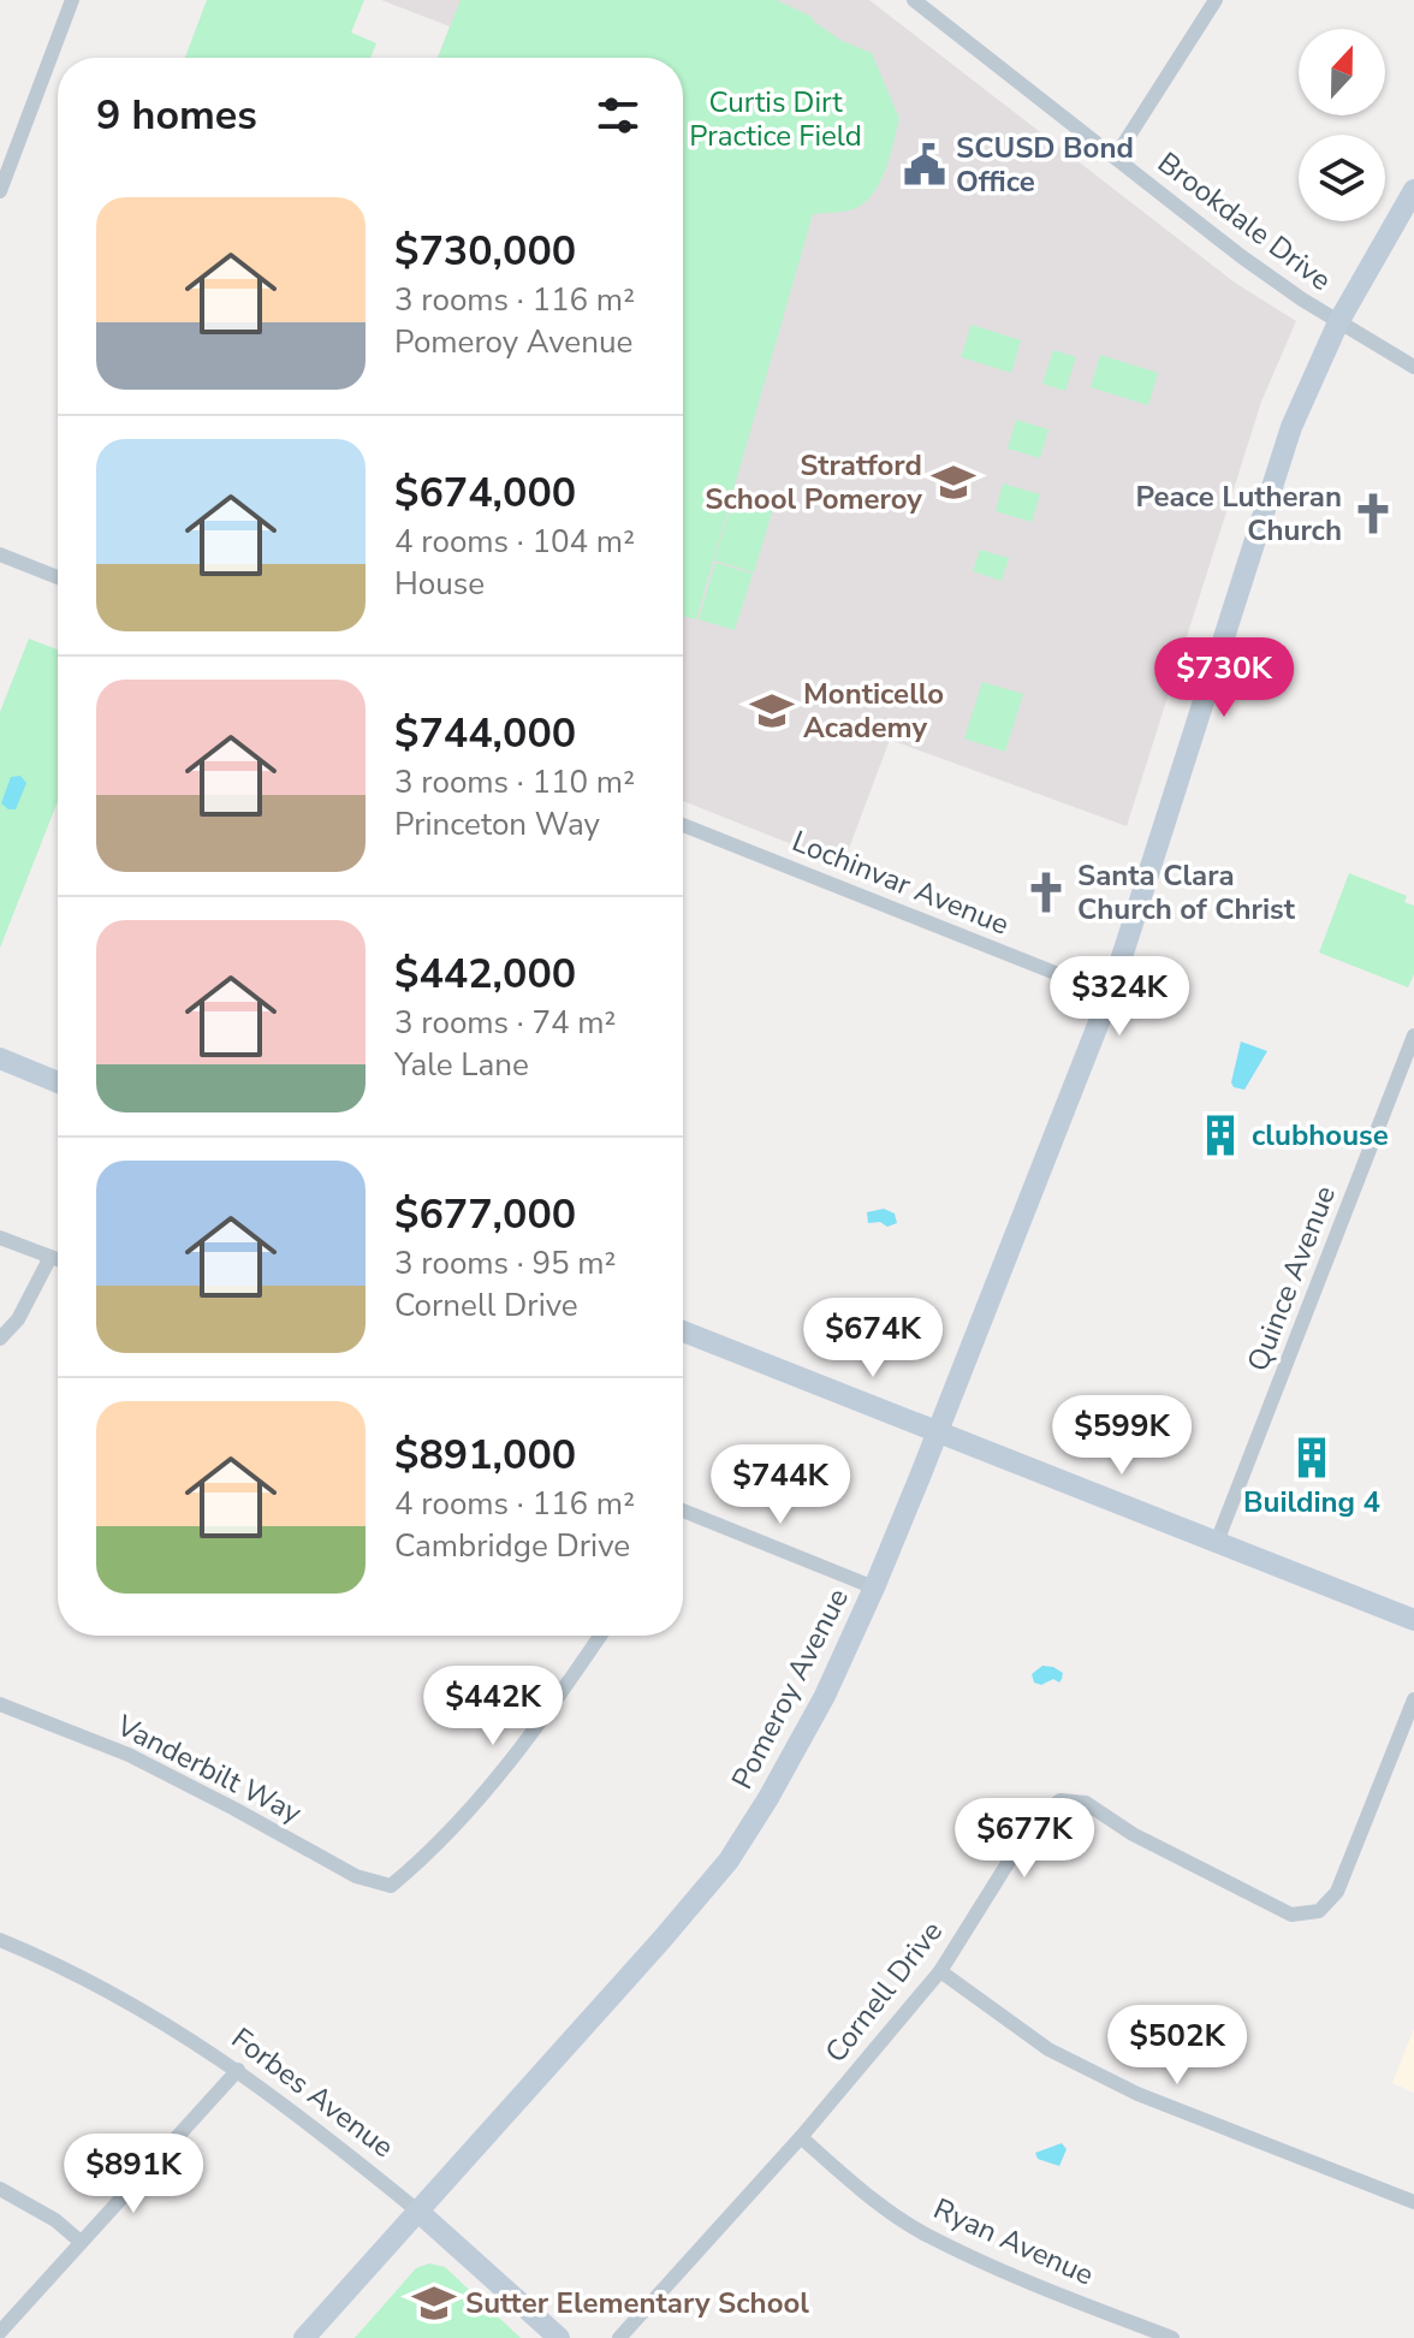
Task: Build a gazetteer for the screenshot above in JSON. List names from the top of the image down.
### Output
{
  "streets": {
    "street": [
      "Brookdale Drive",
      "Lochinvar Avenue",
      "Quince Avenue",
      "Pomeroy Avenue",
      "Vanderbilt Way",
      "Cornell Drive",
      "Forbes Avenue",
      "Ryan Avenue"
    ]
  },
  "crossings": [
    ["Brookdale Drive", "Pomeroy Avenue"],
    ["Lochinvar Avenue", "Pomeroy Avenue"],
    ["Pomeroy Avenue", "Forbes Avenue"],
    ["Cornell Drive", "Ryan Avenue"]
  ],
  "parks": ["Curtis Dirt Practice Field"],
  "places": {
    "public building": ["SCUSD Bond Office"],
    "school or university": ["Stratford School Pomeroy", "Monticello Academy", "Sutter Elementary School"],
    "church": ["Peace Lutheran Church", "Santa Clara Church of Christ"],
    "building": ["clubhouse", "Building 4"]
  },
  "north": "top",
  "page": {
    "heading": "9 homes",
    "list": [
      {
        "name": "$730,000",
        "note": "3 rooms · 116 m² · Pomeroy Avenue"
      },
      {
        "name": "$674,000",
        "note": "4 rooms · 104 m² · House"
      },
      {
        "name": "$744,000",
        "note": "3 rooms · 110 m² · Princeton Way"
      },
      {
        "name": "$442,000",
        "note": "3 rooms · 74 m² · Yale Lane"
      },
      {
        "name": "$677,000",
        "note": "3 rooms · 95 m² · Cornell Drive"
      },
      {
        "name": "$891,000",
        "note": "4 rooms · 116 m² · Cambridge Drive"
      }
    ],
    "price": [
      "$730K",
      "$324K",
      "$674K",
      "$599K",
      "$744K",
      "$442K",
      "$677K",
      "$502K",
      "$891K"
    ]
  }
}
